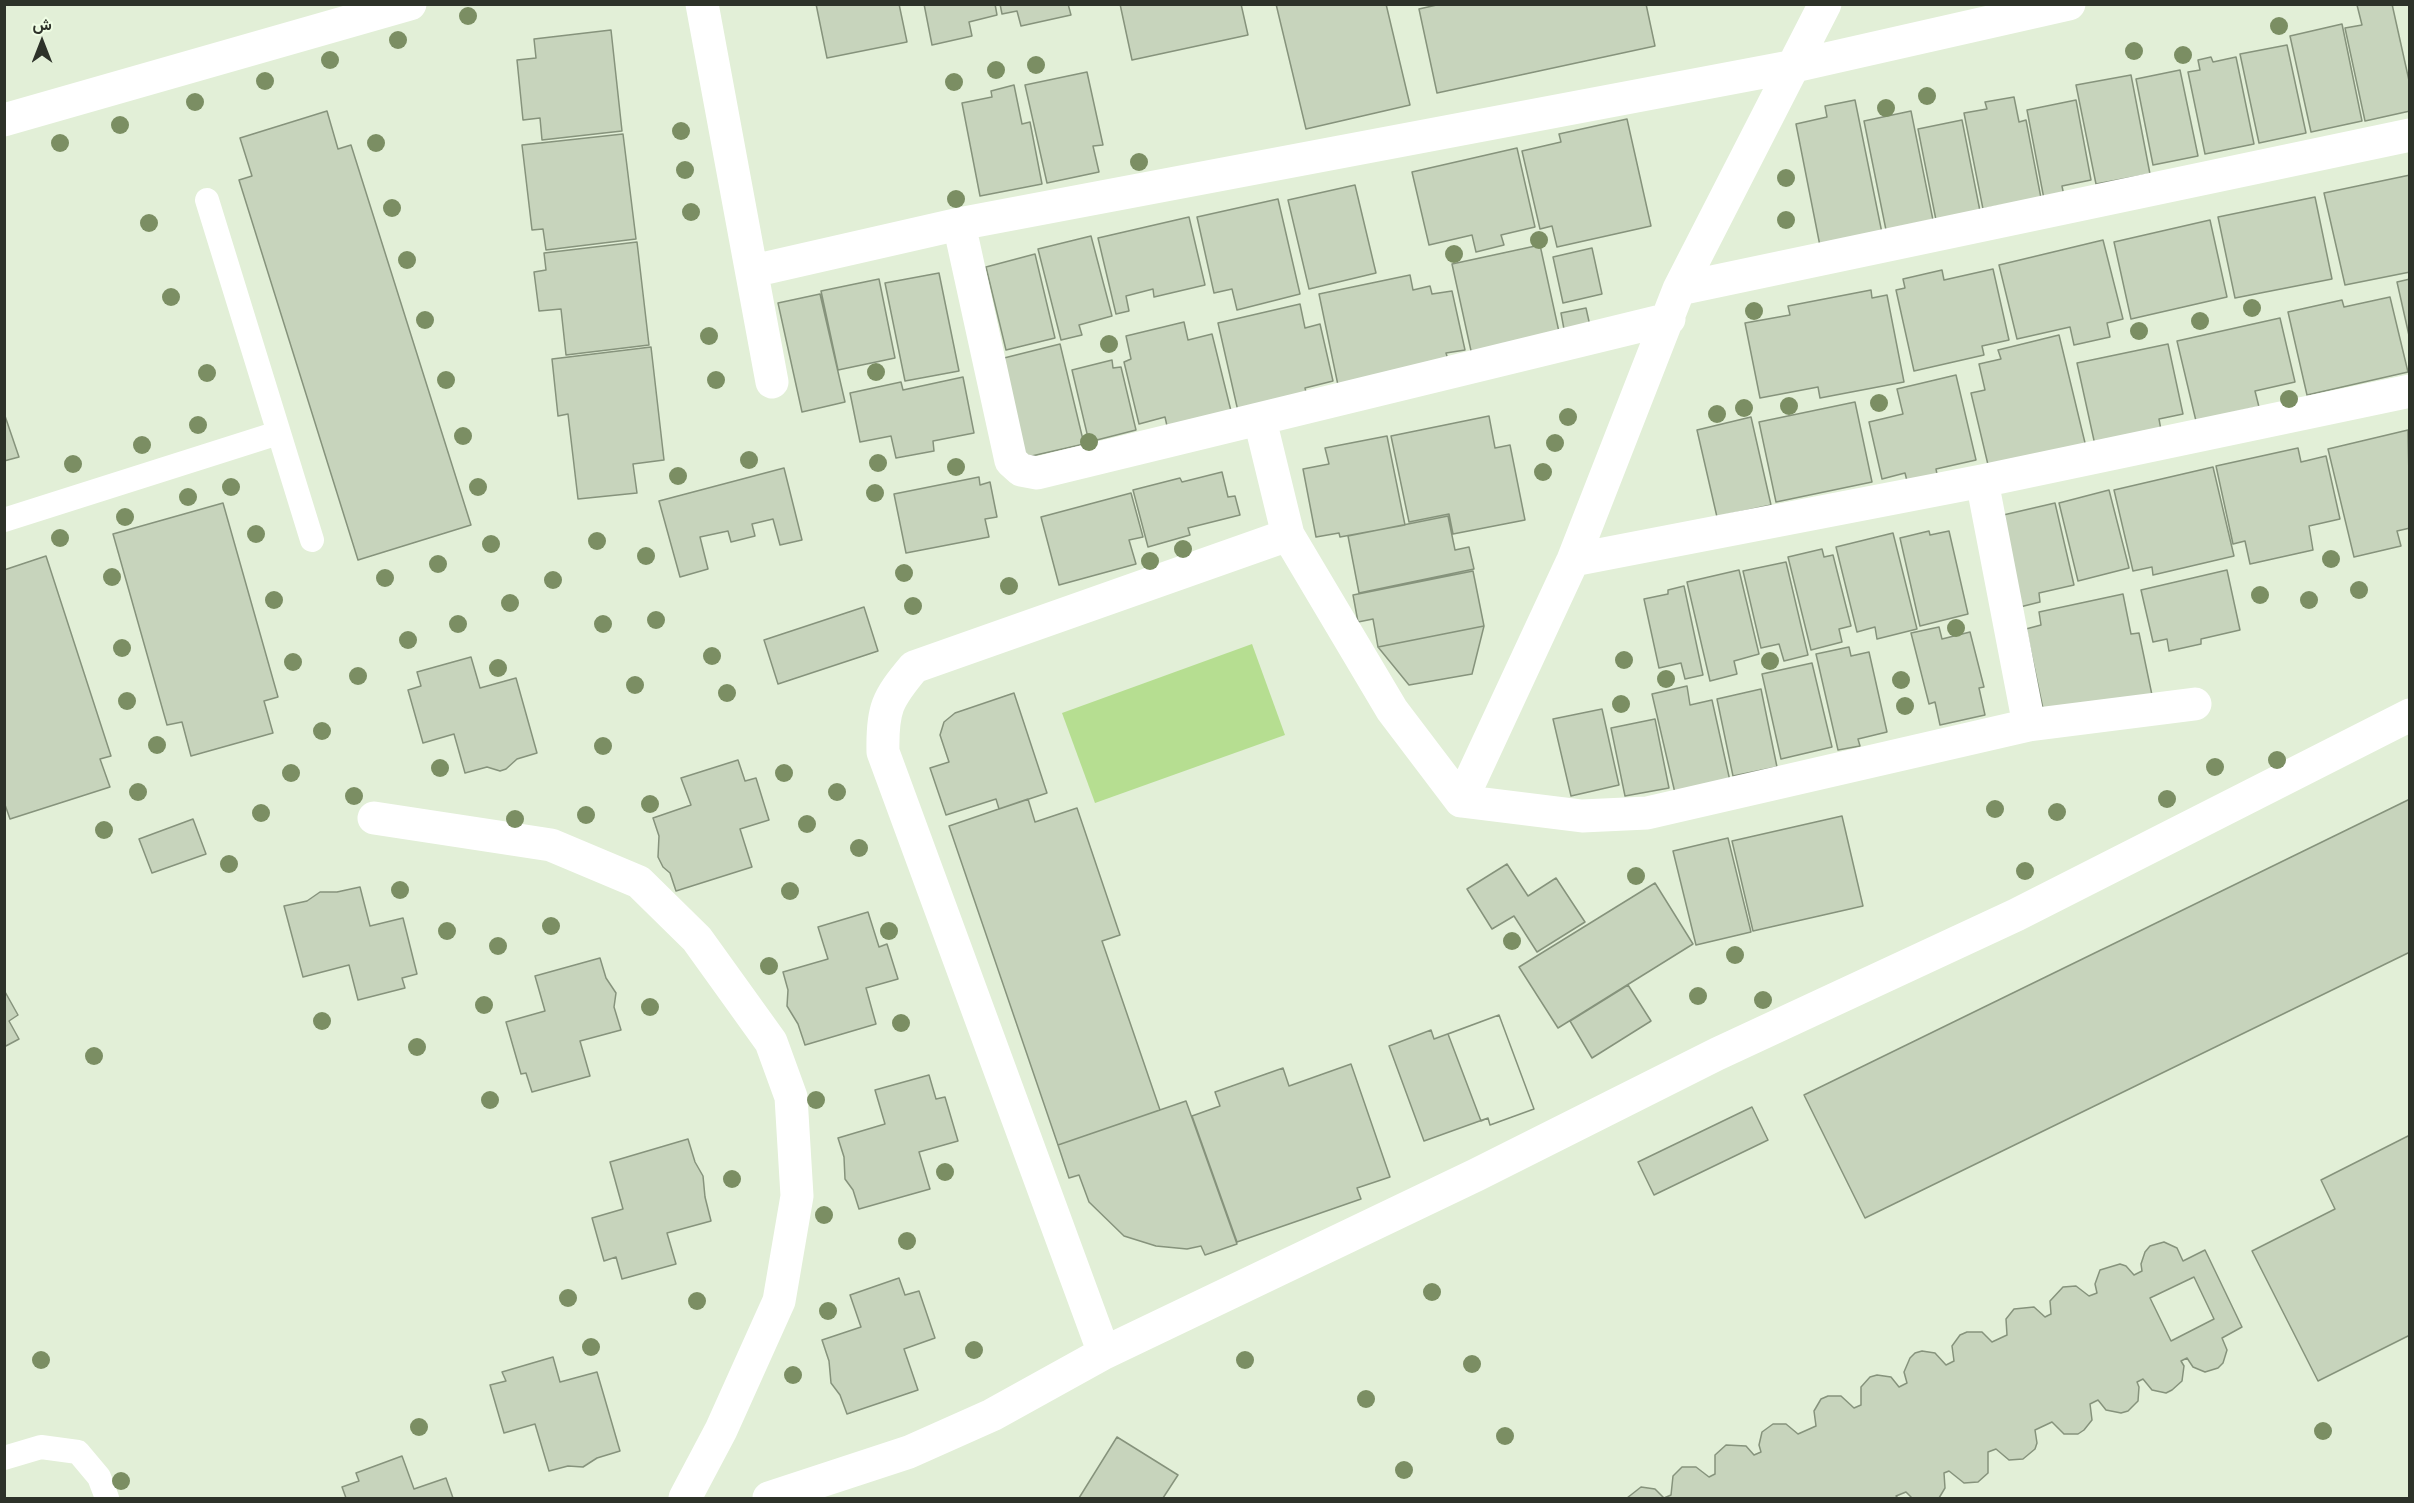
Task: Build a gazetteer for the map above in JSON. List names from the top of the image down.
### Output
{
  "north": "top"
}
